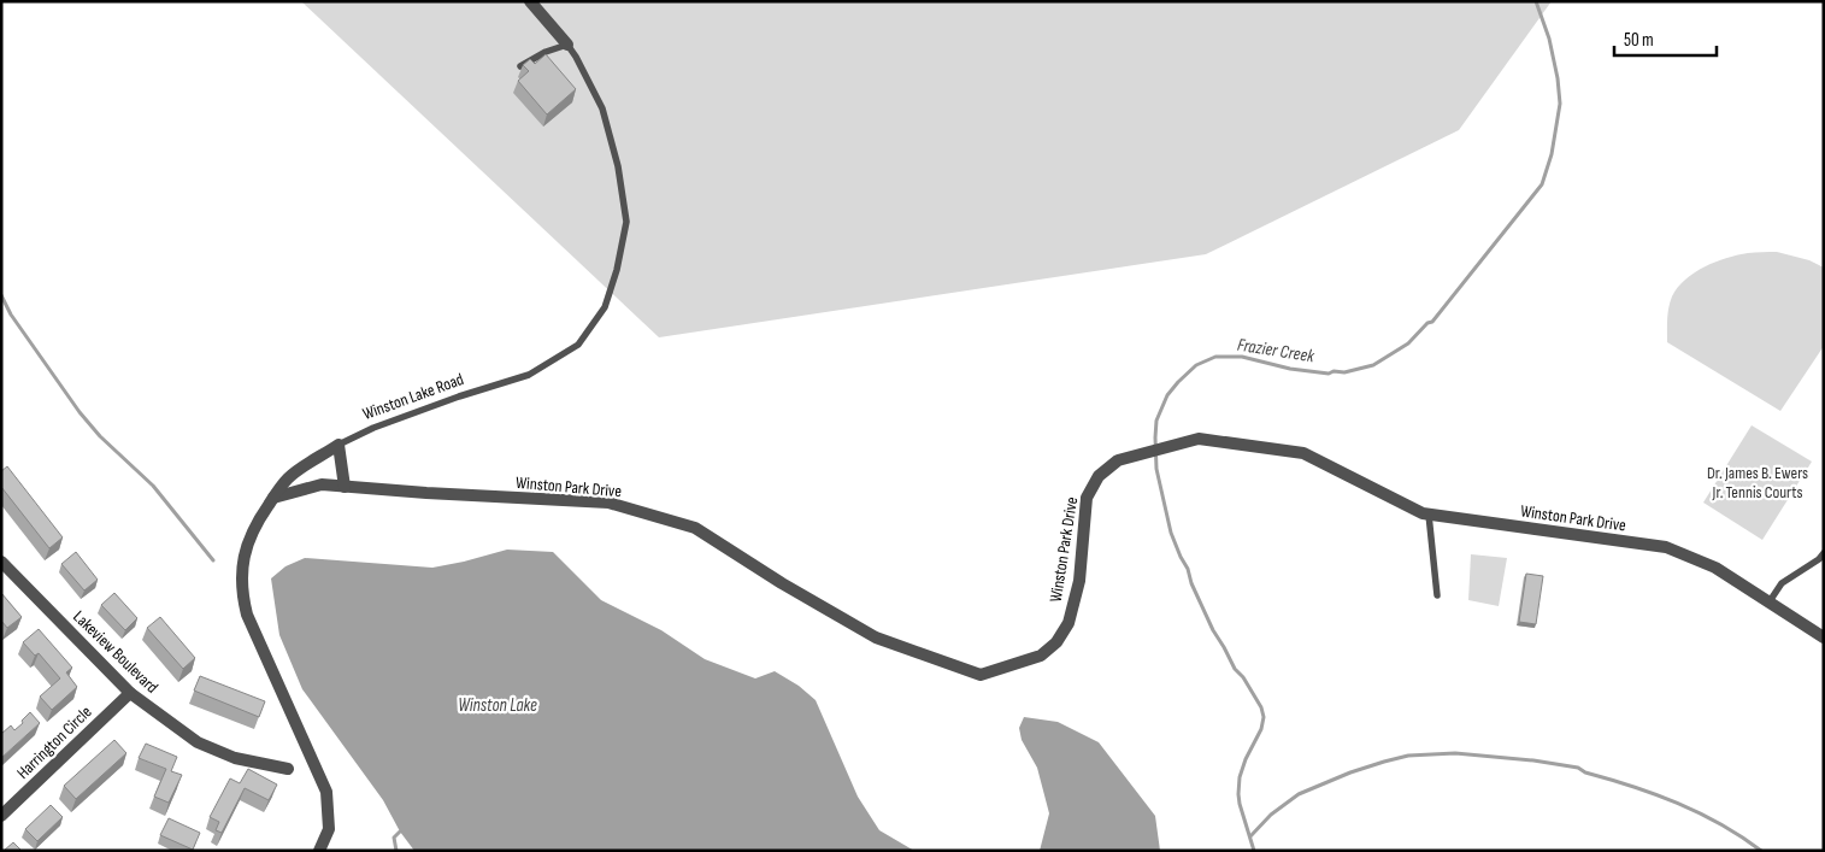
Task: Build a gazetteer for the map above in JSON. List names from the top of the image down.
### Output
{
  "streets": {
    "street": [
      "Winston Lake Road",
      "Winston Park Drive",
      "Lakeview Boulevard",
      "Harrington Circle"
    ]
  },
  "crossings": [
    ["Winston Lake Road", "Winston Park Drive"],
    ["Lakeview Boulevard", "Harrington Circle"]
  ],
  "water": ["Frazier Creek", "Winston Lake"],
  "parks": ["Dr. James B. Ewers Jr. Tennis Courts"],
  "scale_bar": "50 m"
}
